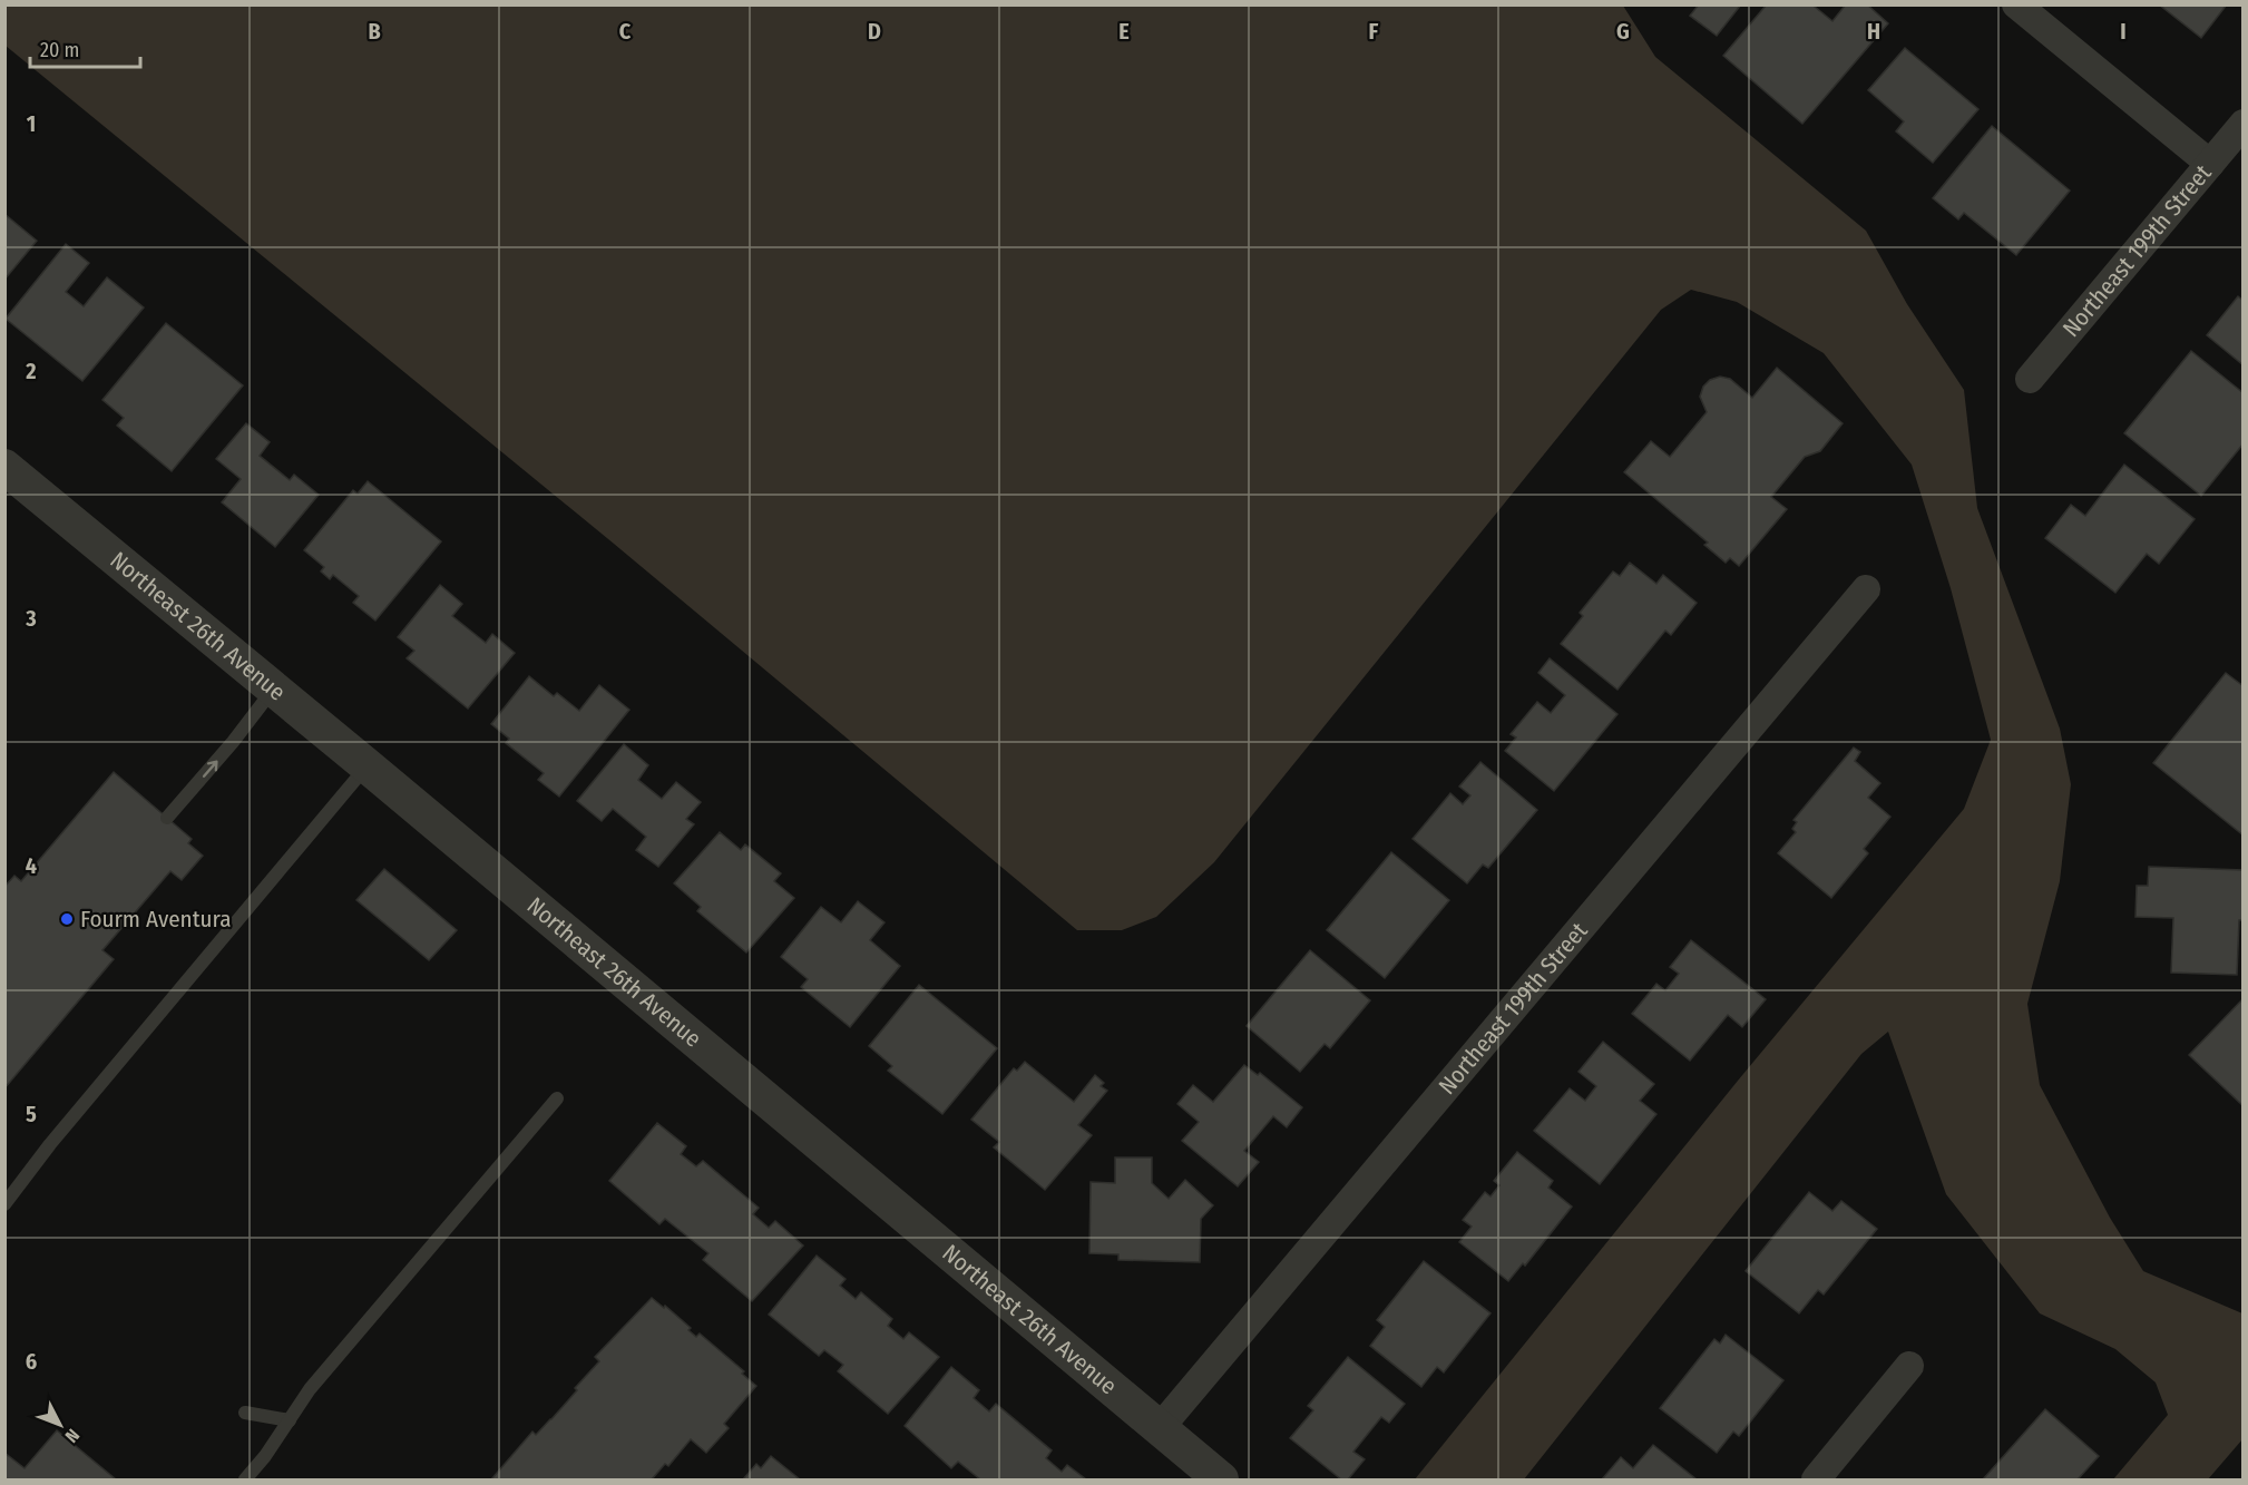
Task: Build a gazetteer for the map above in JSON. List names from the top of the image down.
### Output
{
  "streets": {
    "street": ["Northeast 199th Street", "Northeast 26th Avenue"]
  },
  "crossings": [
    ["Northeast 199th Street", "Northeast 26th Avenue"]
  ],
  "places": ["Fourm Aventura"],
  "scale_bar": "20 m",
  "north": "bottom right",
  "grid": {
    "columns": [
      "B",
      "C",
      "D",
      "E",
      "F",
      "G",
      "H",
      "I"
    ],
    "rows": [
      "1",
      "2",
      "3",
      "4",
      "5",
      "6"
    ]
  }
}
